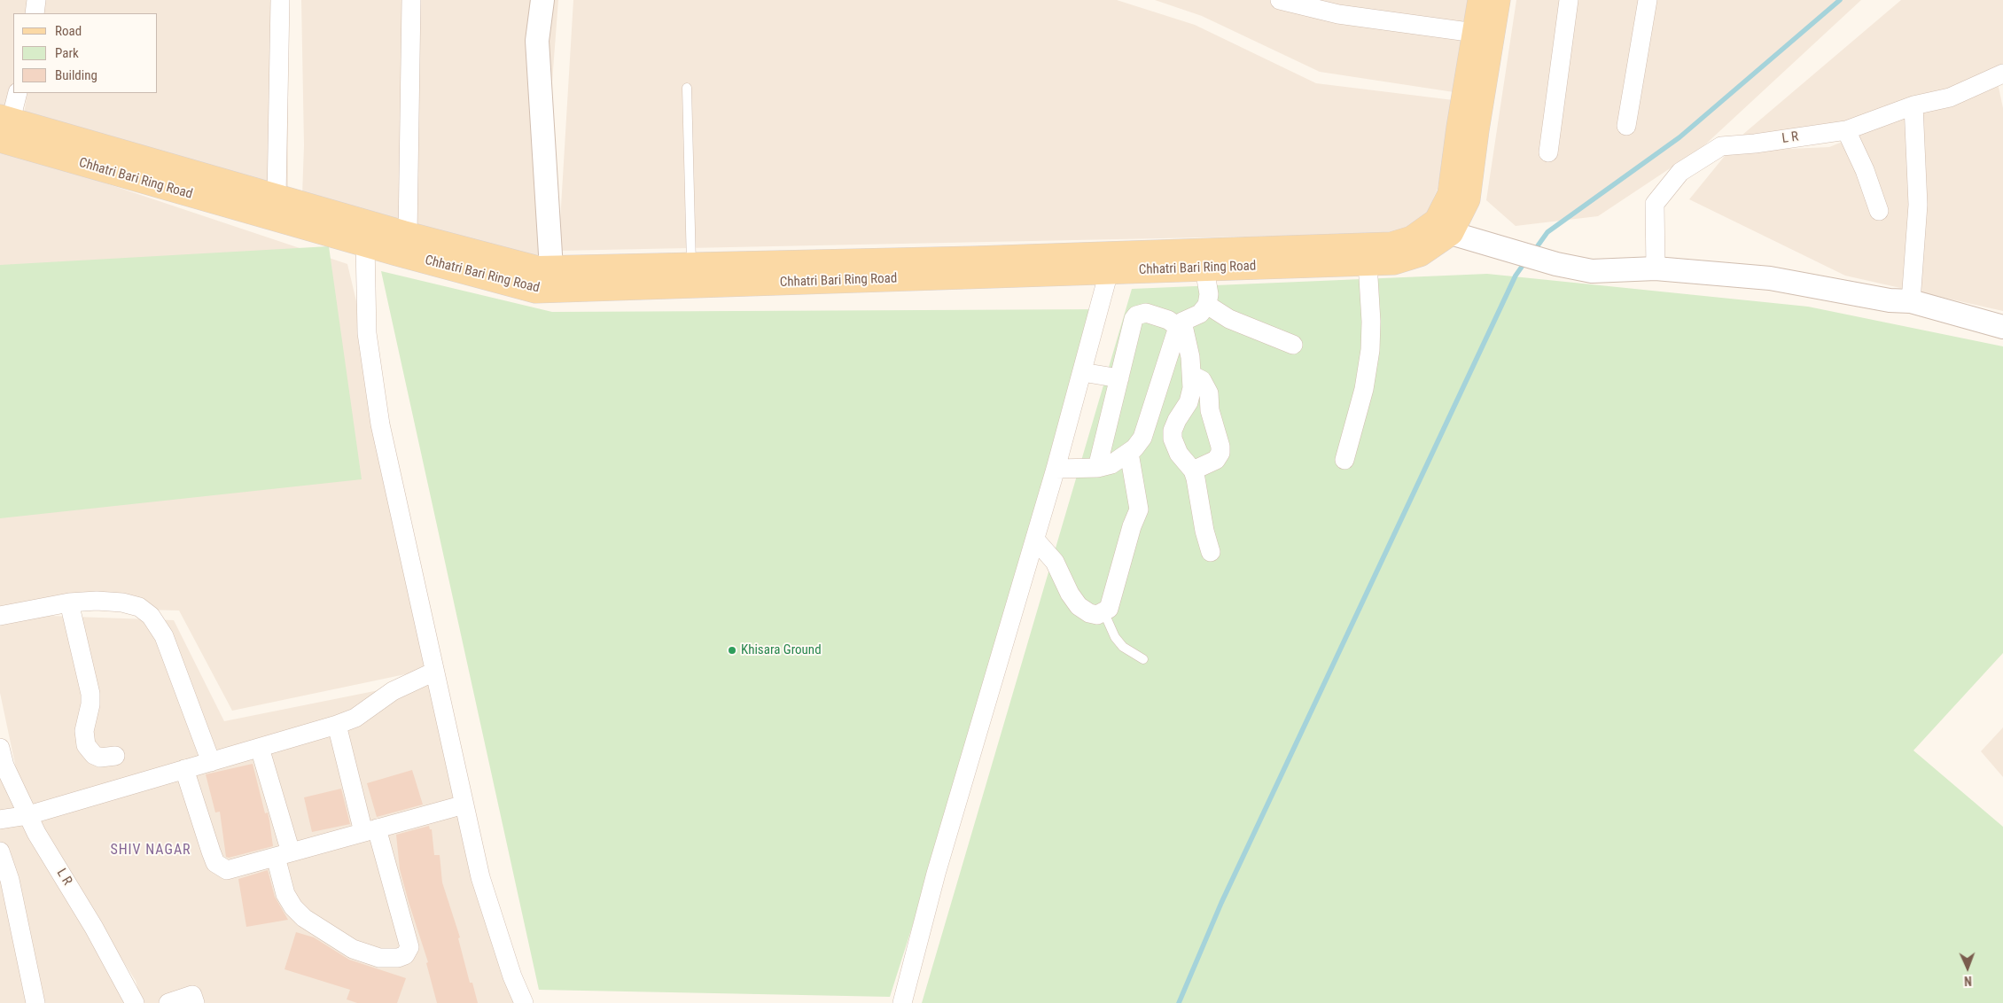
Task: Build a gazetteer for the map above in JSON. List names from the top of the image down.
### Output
{
  "streets": {
    "main road": ["Chhatri Bari Ring Road"],
    "street": ["L R"]
  },
  "districts": ["SHIV NAGAR"],
  "places": ["Khisara Ground"],
  "legend": ["Road", "Park", "Building"],
  "north": "bottom"
}
